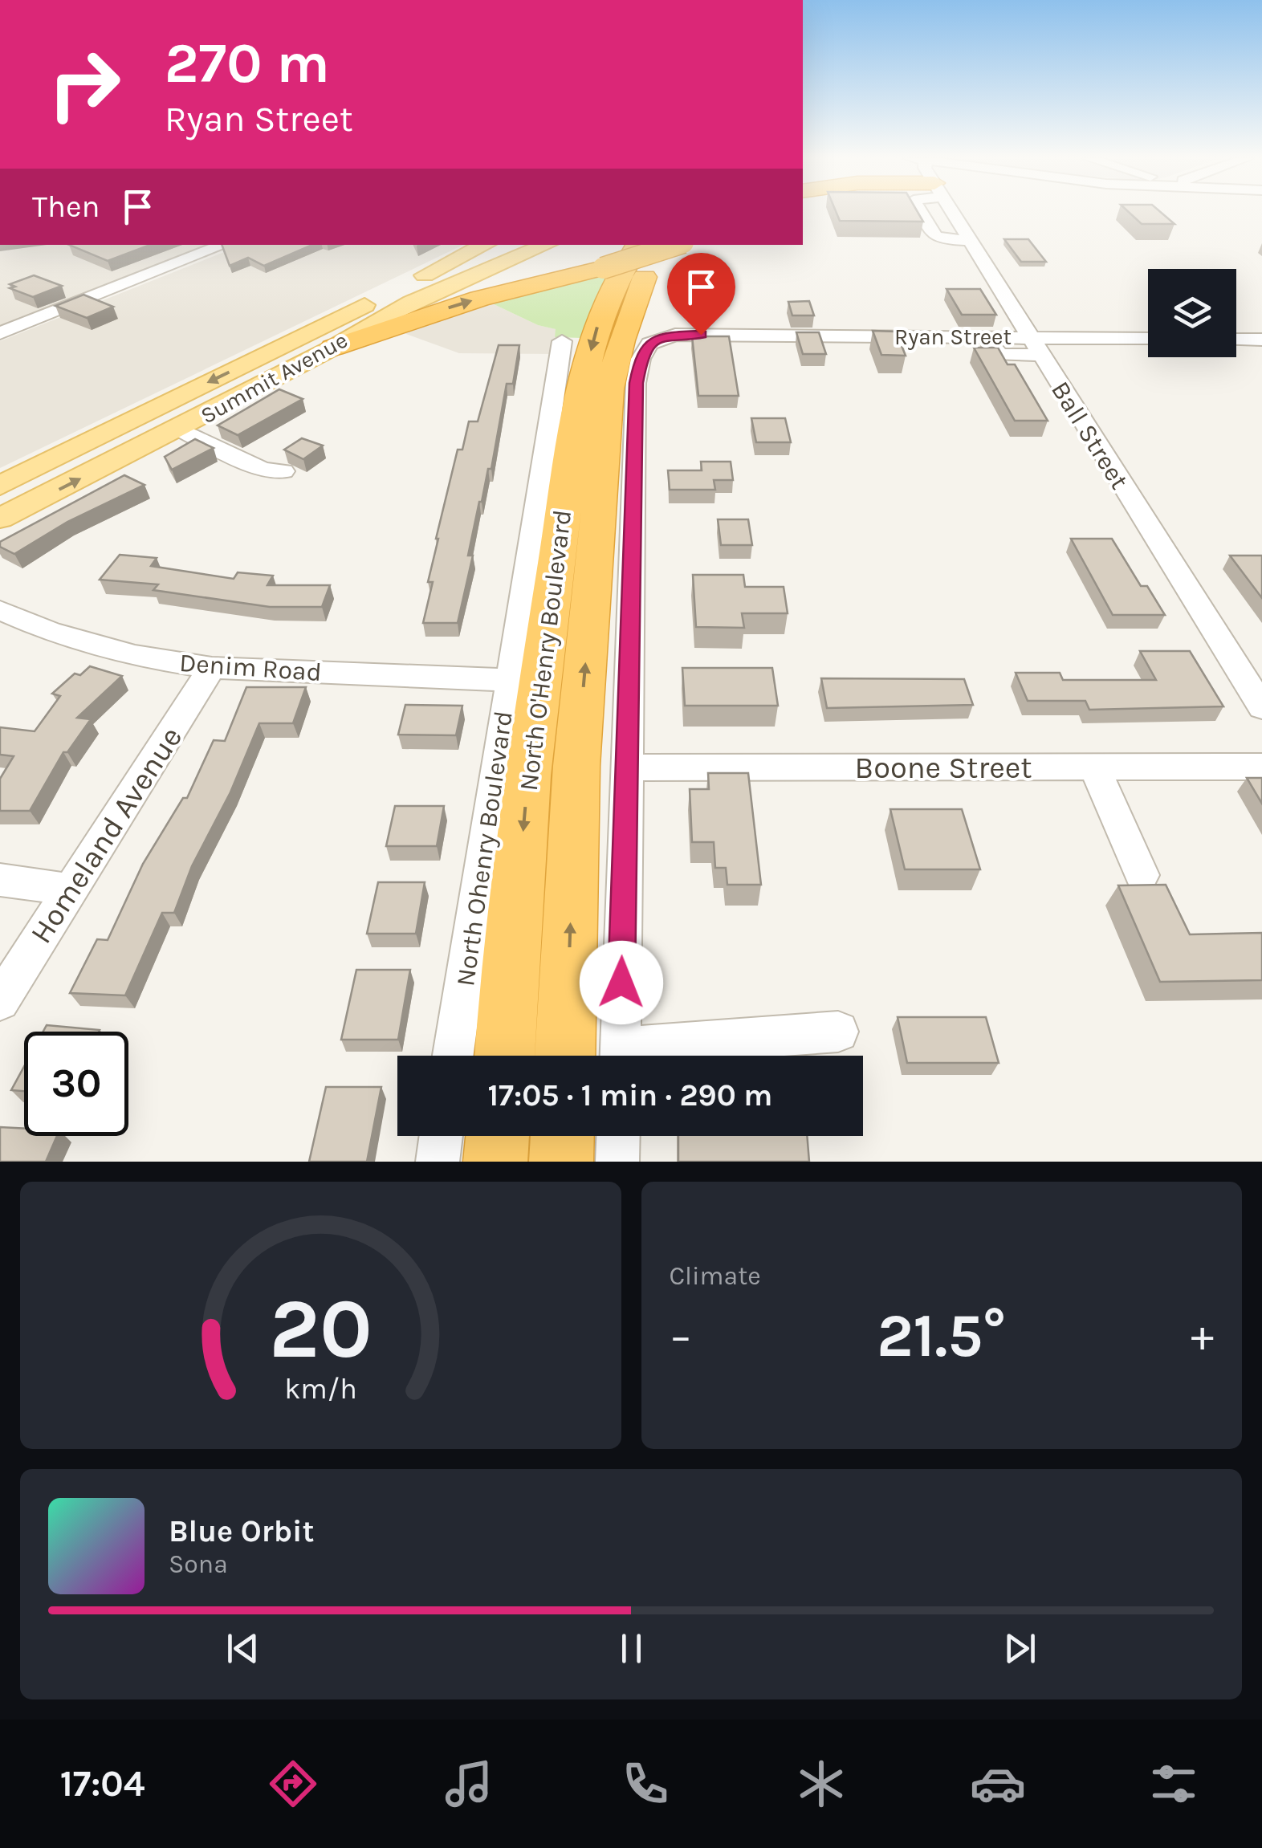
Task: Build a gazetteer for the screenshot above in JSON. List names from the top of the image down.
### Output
{
  "streets": {
    "highway": ["North O'Henry Boulevard"],
    "main road": ["Summit Avenue"],
    "street": [
      "Ryan Street",
      "Ball Street",
      "Denim Road",
      "Boone Street",
      "Homeland Avenue",
      "North Ohenry Boulevard"
    ]
  },
  "crossings": [
    ["Ryan Street", "Ball Street"],
    ["Ryan Street", "Boone Street"],
    ["Denim Road", "Homeland Avenue"],
    ["Denim Road", "North Ohenry Boulevard"]
  ],
  "page": {
    "turn": ["270 m", "Ryan Street"],
    "then": "Then",
    "limit": "30",
    "trip": "17:05 · 1 min · 290 m",
    "tile": "Climate",
    "heat": ["−", "21.5°", "+"],
    "song": ["Blue Orbit", "Sona"],
    "tabs": "17:04",
    "gauge": ["20", "km/h"]
  }
}
